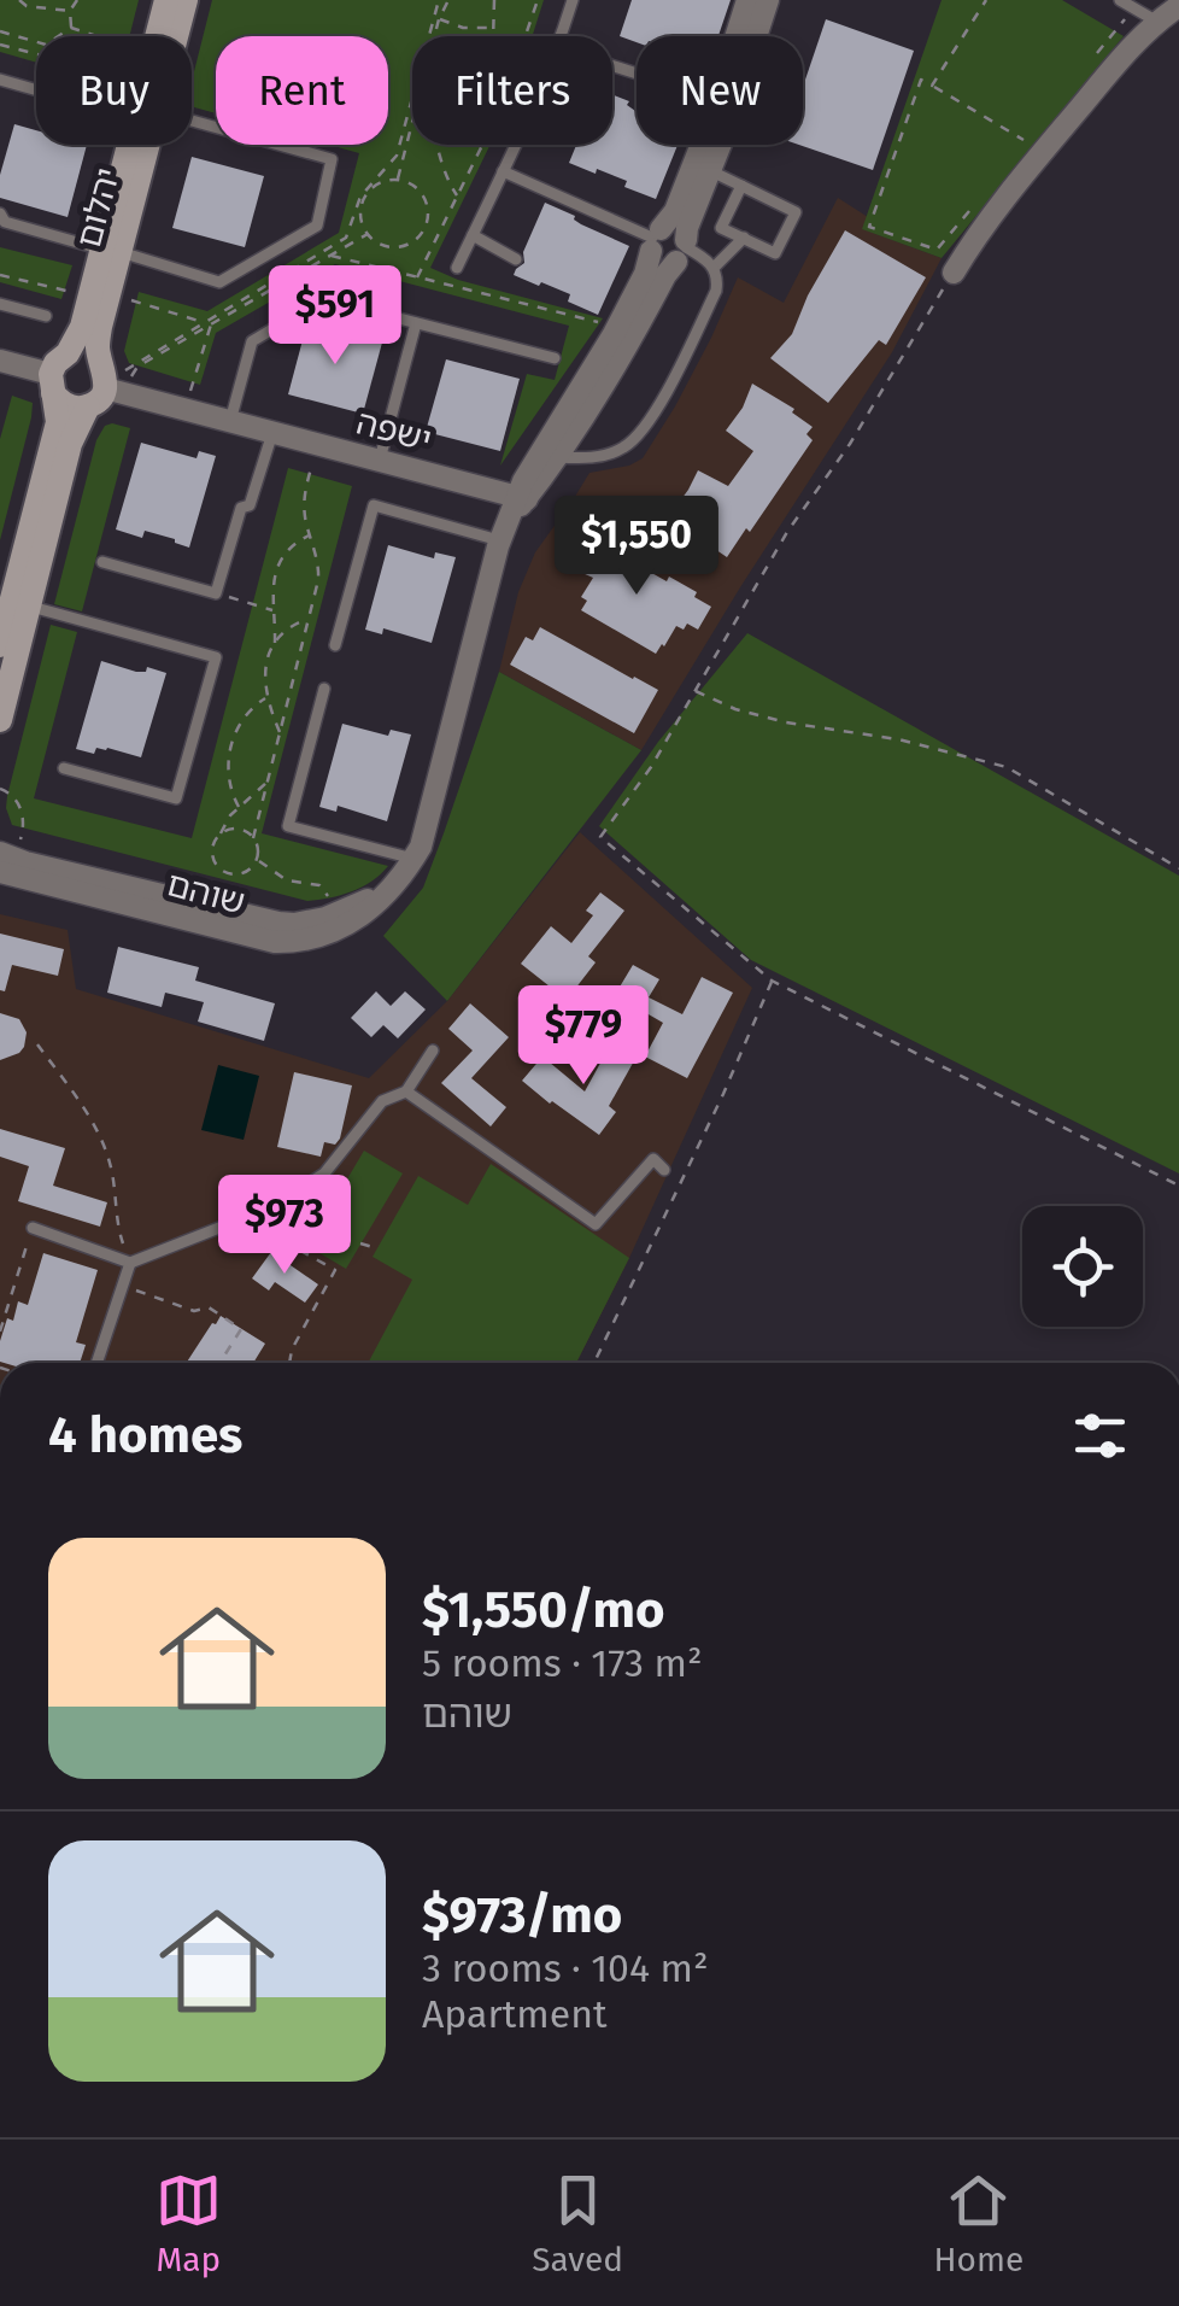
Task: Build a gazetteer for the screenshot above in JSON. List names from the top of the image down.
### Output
{
  "streets": {
    "street": ["יהלום", "ישפה", "שוהם"]
  },
  "crossings": [
    ["יהלום", "ישפה"],
    ["ישפה", "שוהם"]
  ],
  "page": {
    "chip": [
      "Buy",
      "Rent",
      "Filters",
      "New"
    ],
    "price": [
      "$591",
      "$1,550",
      "$779",
      "$973"
    ],
    "heading": "4 homes",
    "list": [
      {
        "name": "$1,550/mo",
        "note": "5 rooms · 173 m² · שוהם"
      },
      {
        "name": "$973/mo",
        "note": "3 rooms · 104 m² · Apartment"
      }
    ],
    "tabs": ["Map", "Saved", "Home"]
  }
}
